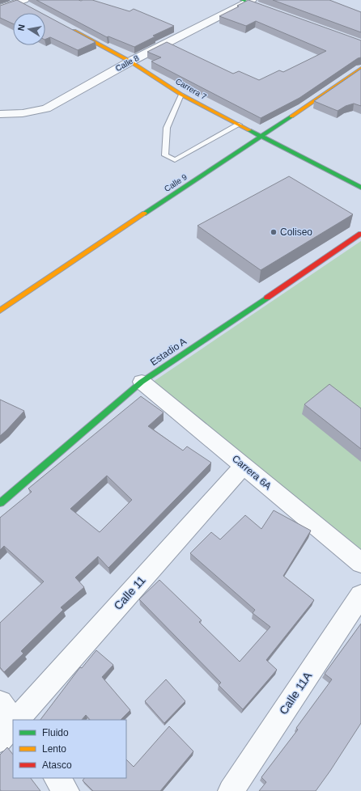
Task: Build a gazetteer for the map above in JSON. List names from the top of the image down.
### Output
{
  "streets": {
    "street": [
      "Calle 8",
      "Carrera 7",
      "Calle 9",
      "Estadio A",
      "Carrera 6A",
      "Calle 11",
      "Calle 11A"
    ]
  },
  "crossings": [
    ["Calle 8", "Carrera 7"],
    ["Carrera 7", "Calle 9"],
    ["Estadio A", "Carrera 6A"],
    ["Carrera 6A", "Calle 11"]
  ],
  "places": ["Coliseo"],
  "legend": ["Fluido", "Lento", "Atasco"],
  "north": "left"
}
